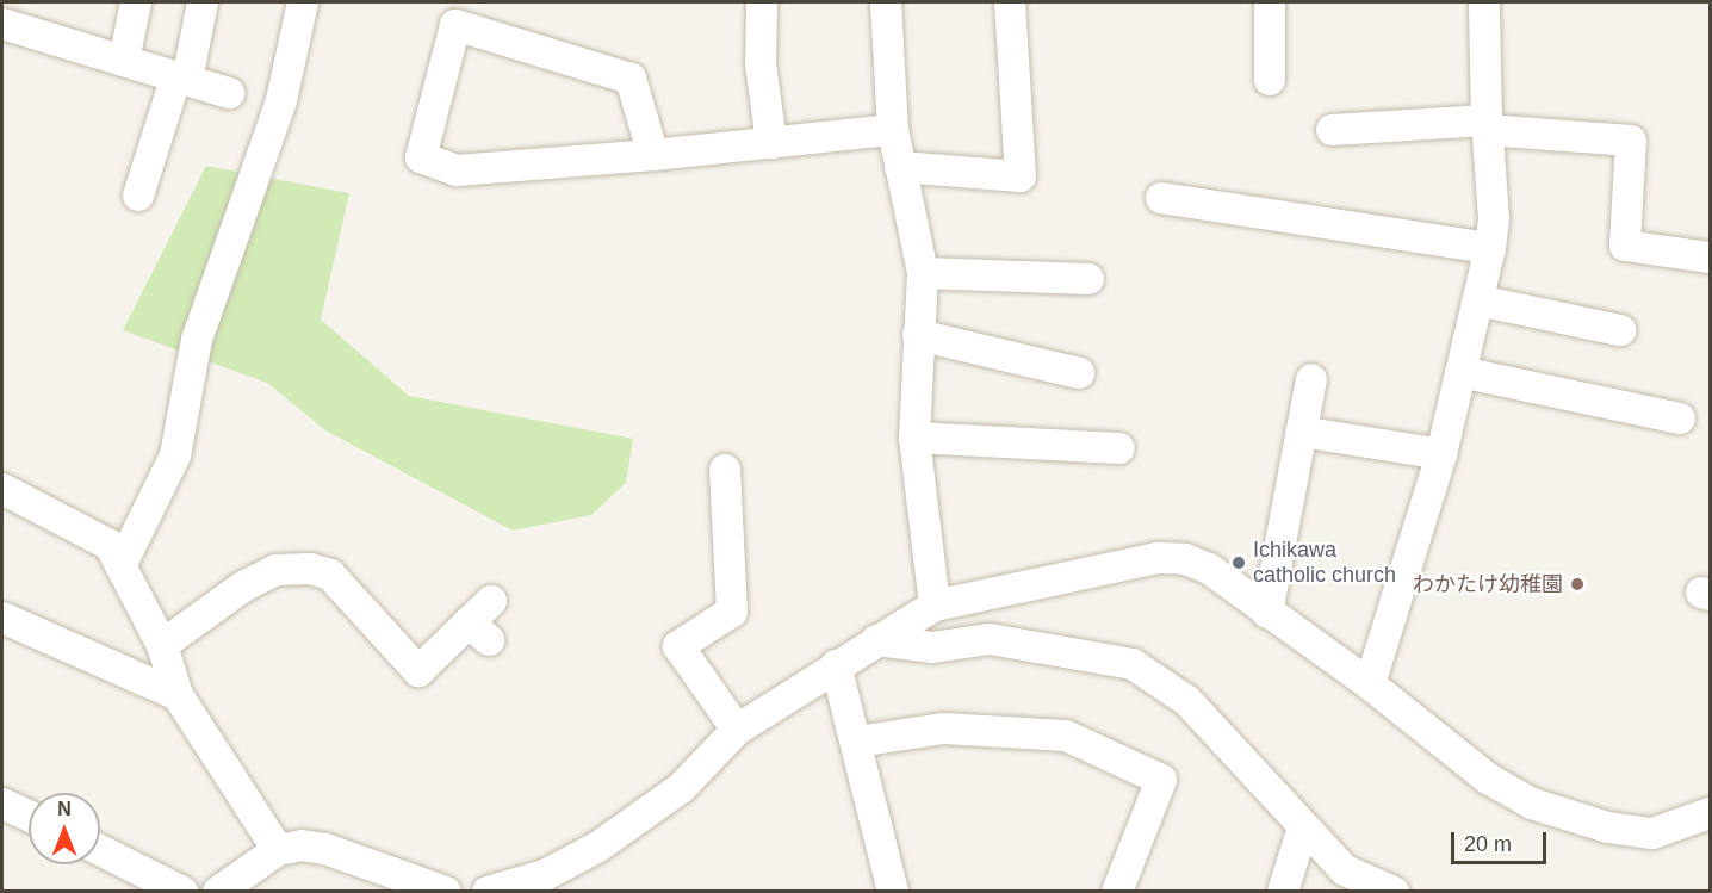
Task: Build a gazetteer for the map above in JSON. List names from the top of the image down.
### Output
{
  "places": ["Ichikawa catholic church", "わかたけ幼稚園"],
  "scale_bar": "20 m",
  "north": "top"
}
